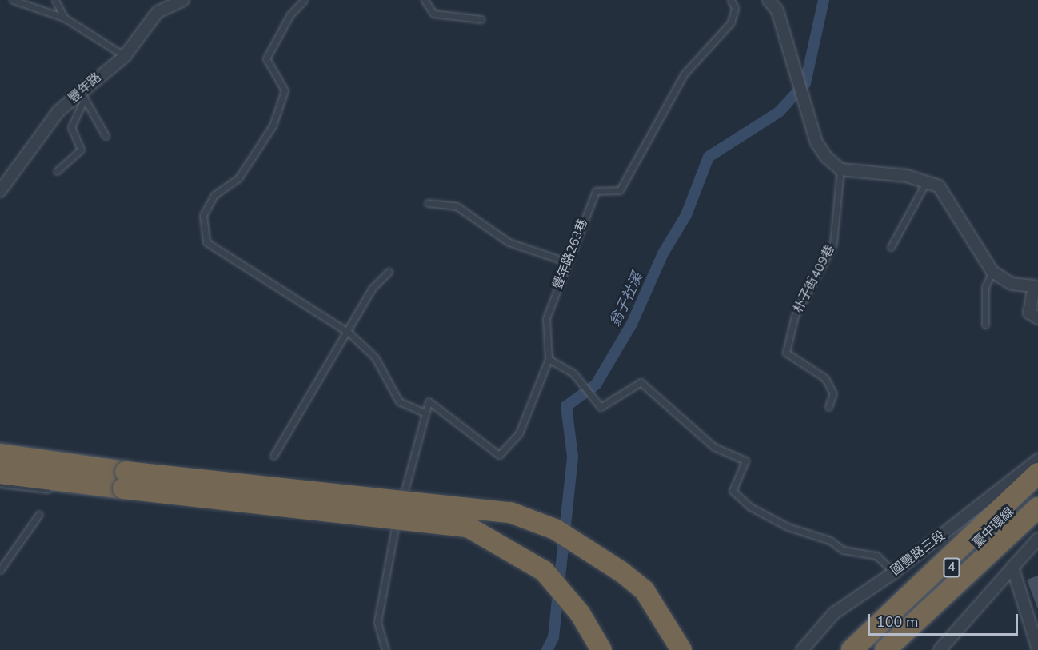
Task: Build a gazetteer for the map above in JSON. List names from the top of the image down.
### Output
{
  "streets": {
    "highway": ["臺中環線", "4"],
    "street": ["豐年路", "國豐路三段"],
    "lane": ["豐年路263巷", "朴子街409巷"]
  },
  "water": ["翁子社溪"],
  "scale_bar": "100 m"
}
